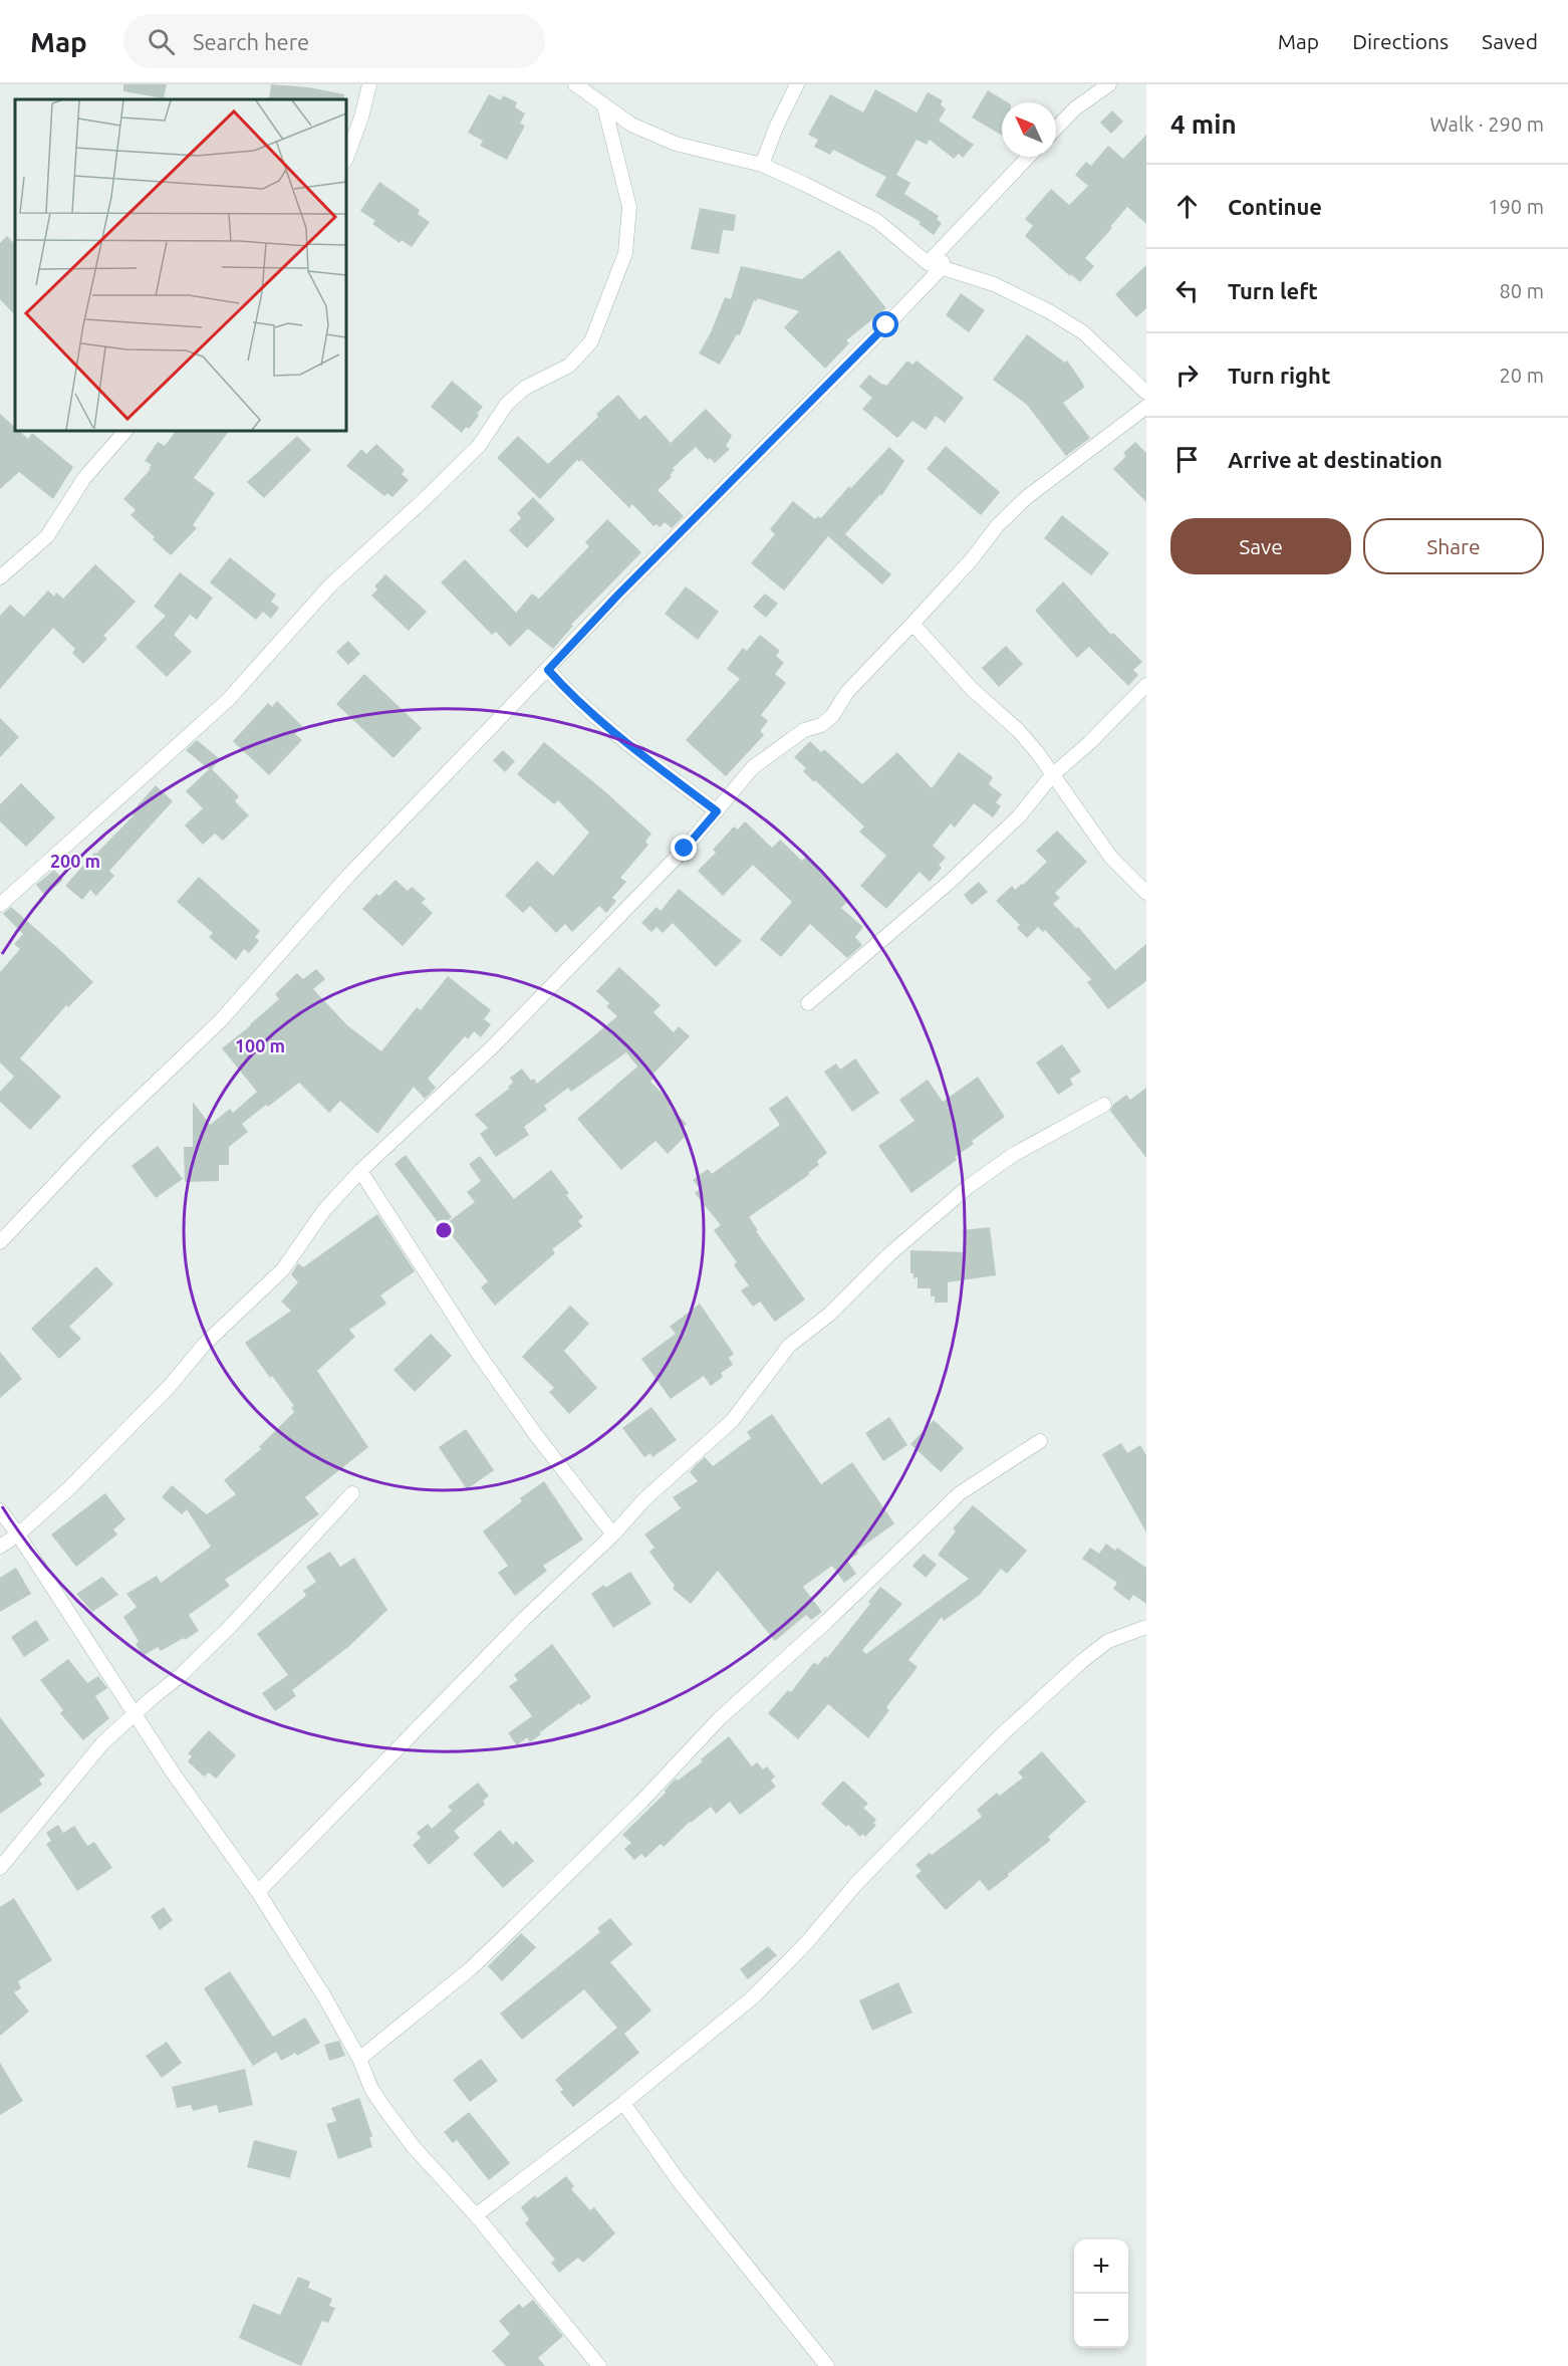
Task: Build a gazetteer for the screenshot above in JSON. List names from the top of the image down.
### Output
{
  "north": "top left",
  "page": {
    "header": "Map",
    "search": "Search here",
    "nav": ["Map", "Directions", "Saved"],
    "heading": ["4 min", "Walk · 290 m"],
    "list": [
      ["Continue", "190 m"],
      ["Turn left", "80 m"],
      ["Turn right", "20 m"],
      "Arrive at destination"
    ],
    "buttons": ["Save", "Share"],
    "map_buttons": ["+", "−"]
  },
  "rings": ["200 m", "100 m"]
}
